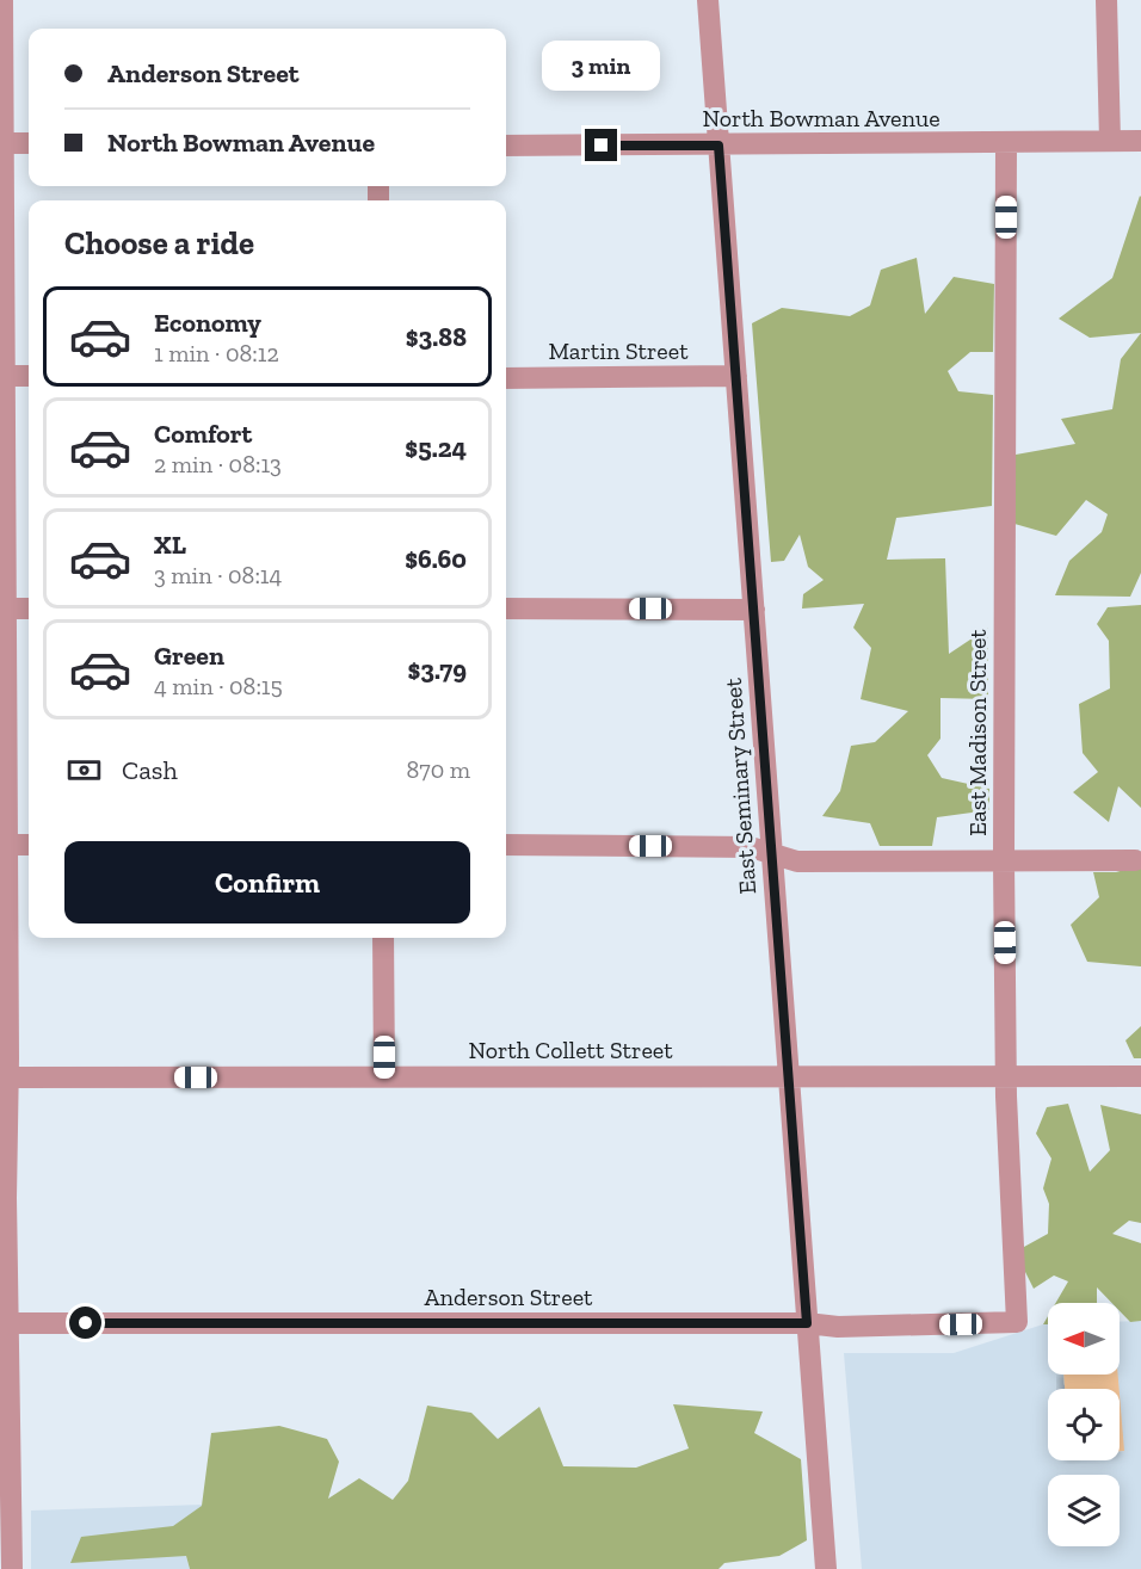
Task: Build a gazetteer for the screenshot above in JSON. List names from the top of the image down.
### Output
{
  "streets": {
    "street": [
      "North Bowman Avenue",
      "Martin Street",
      "East Madison Street",
      "East Seminary Street",
      "North Collett Street",
      "Anderson Street"
    ]
  },
  "crossings": [
    ["North Bowman Avenue", "East Madison Street"],
    ["North Bowman Avenue", "East Seminary Street"],
    ["Martin Street", "East Seminary Street"],
    ["East Madison Street", "North Collett Street"],
    ["East Madison Street", "Anderson Street"],
    ["East Seminary Street", "North Collett Street"],
    ["East Seminary Street", "Anderson Street"]
  ],
  "north": "left",
  "page": {
    "banner": ["Anderson Street", "North Bowman Avenue"],
    "bubble": "3 min",
    "heading": "Choose a ride",
    "list": [
      {
        "name": "Economy",
        "note": "1 min · 08:12",
        "value": "$3.88"
      },
      {
        "name": "Comfort",
        "note": "2 min · 08:13",
        "value": "$5.24"
      },
      {
        "name": "XL",
        "note": "3 min · 08:14",
        "value": "$6.60"
      },
      {
        "name": "Green",
        "note": "4 min · 08:15",
        "value": "$3.79"
      }
    ],
    "pay": ["Cash", "870 m"],
    "buttons": "Confirm"
  }
}
